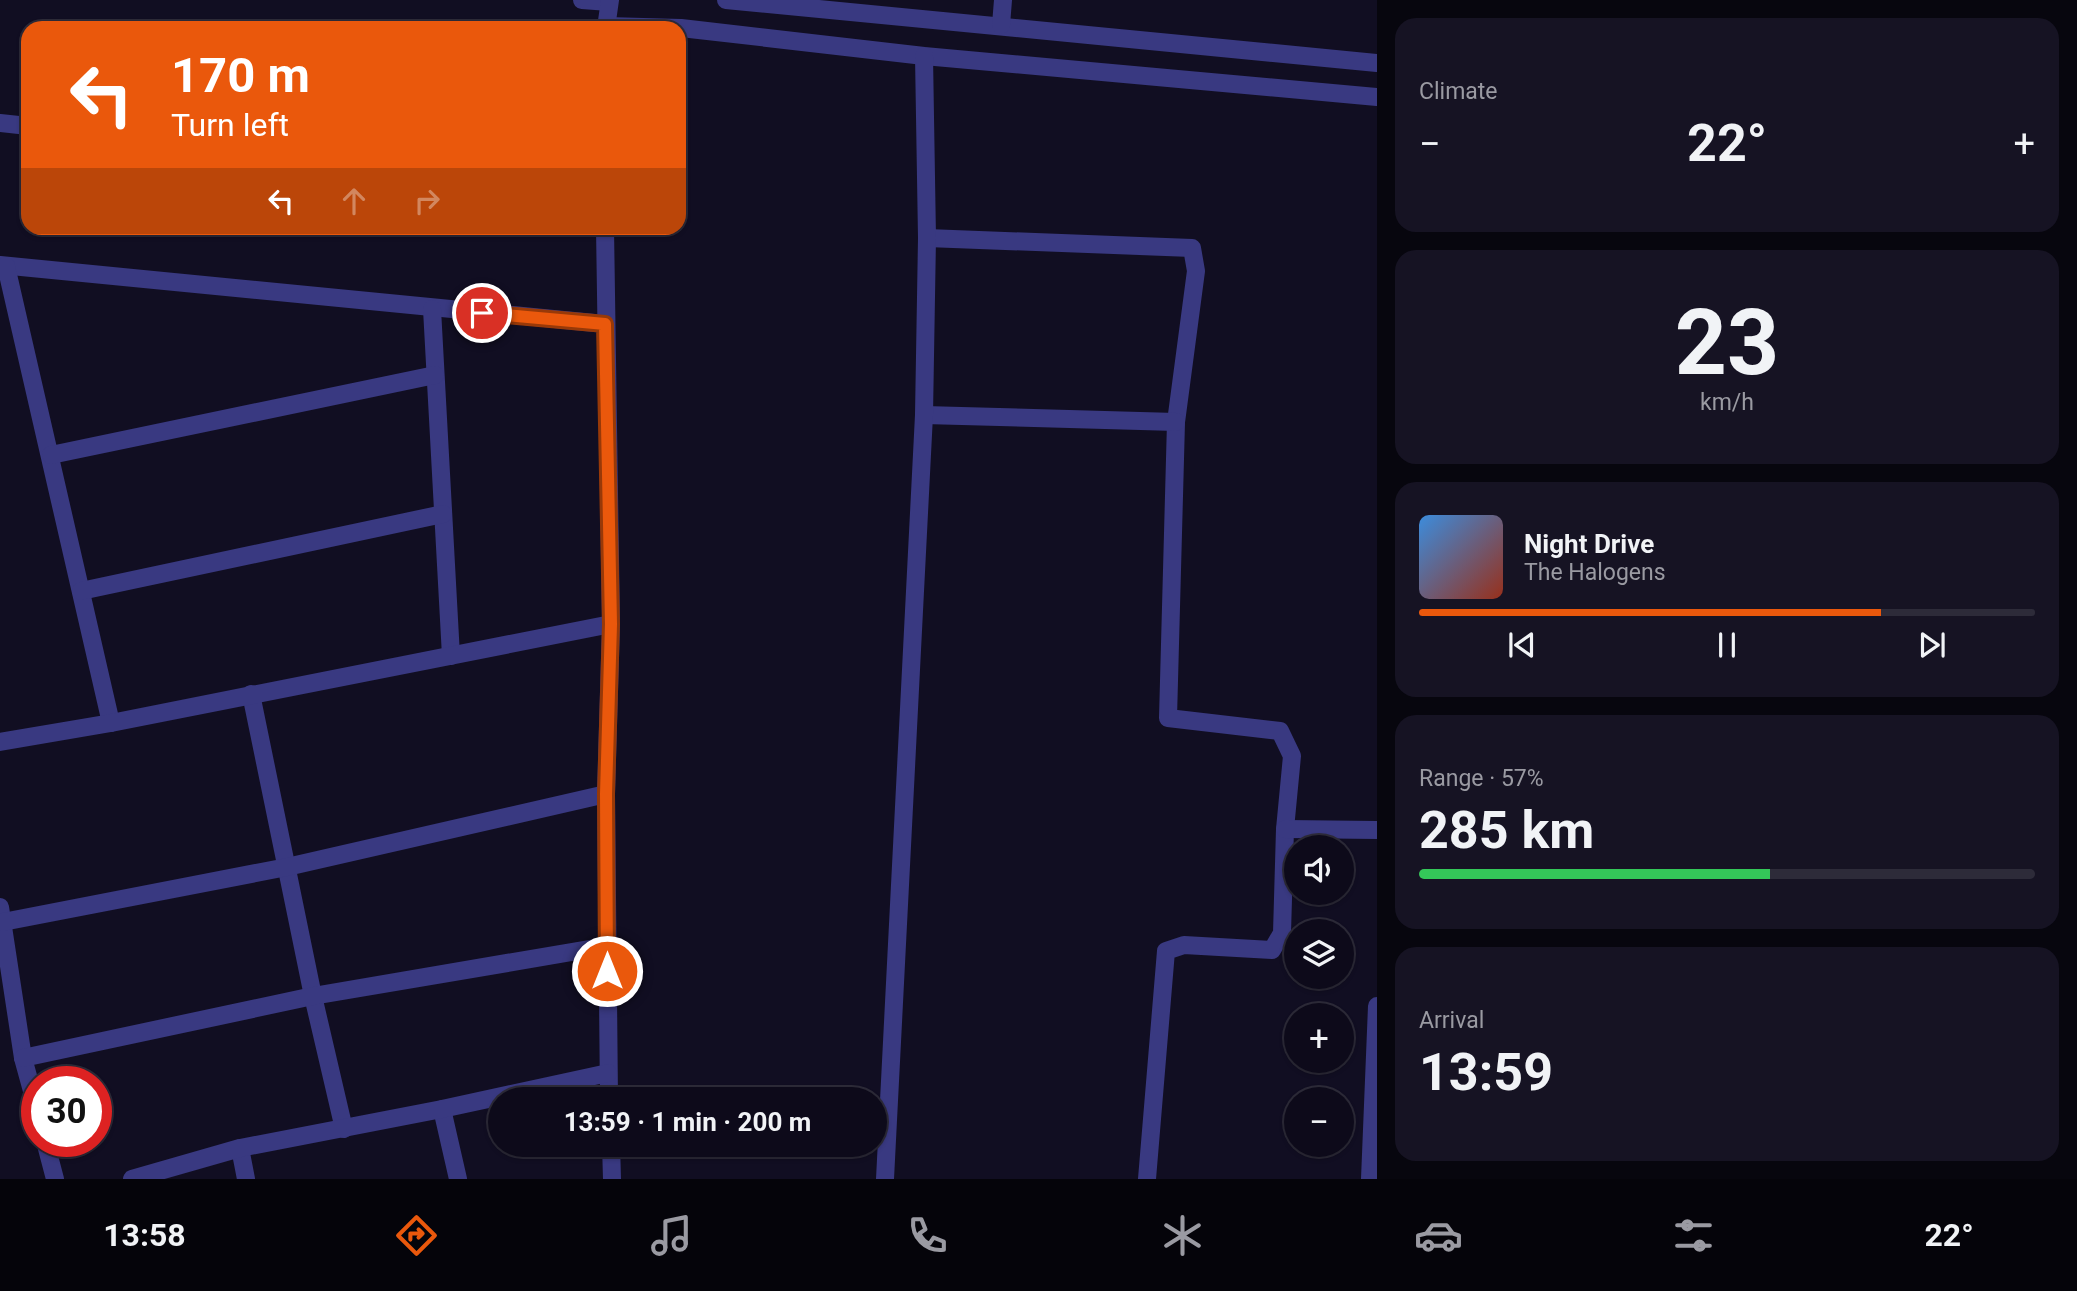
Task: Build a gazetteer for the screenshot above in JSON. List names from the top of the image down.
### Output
{
  "page": {
    "tile": [
      "Climate",
      ["23", "km/h"],
      ["Range · 57%", "285 km"],
      ["Arrival", "13:59"]
    ],
    "turn": ["170 m", "Turn left"],
    "heat": ["−", "22°", "+"],
    "song": ["Night Drive", "The Halogens"],
    "map_buttons": ["+", "−"],
    "limit": "30",
    "trip": "13:59 · 1 min · 200 m",
    "tabs": ["13:58", "22°"]
  }
}
